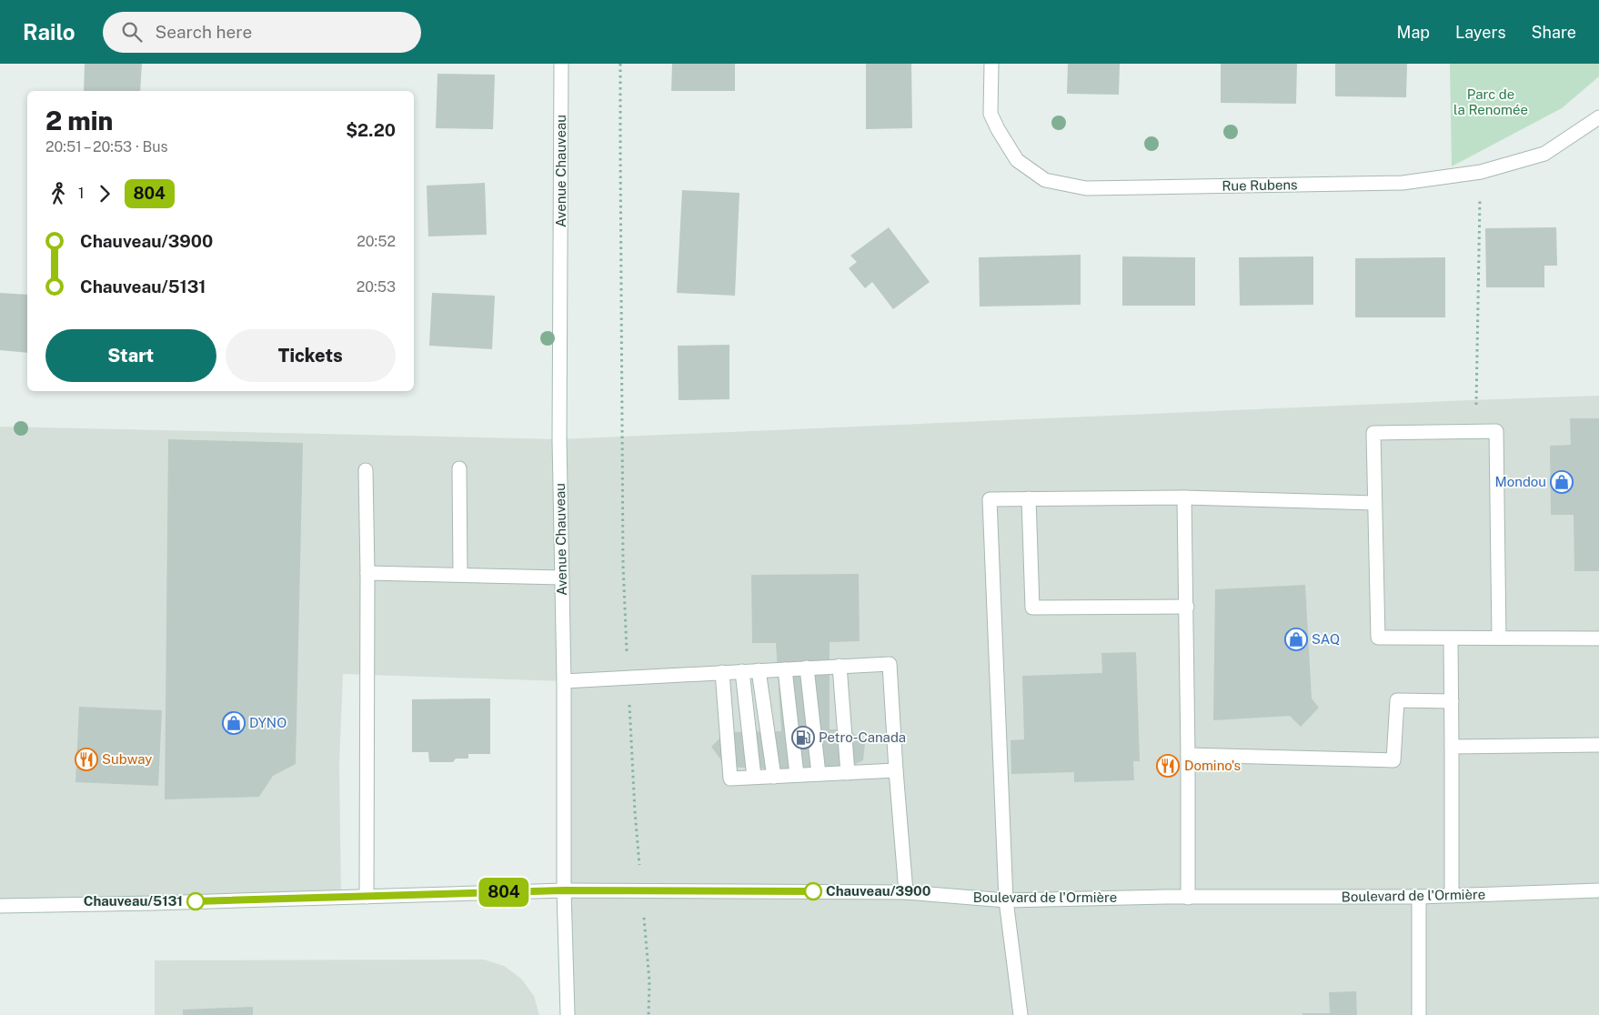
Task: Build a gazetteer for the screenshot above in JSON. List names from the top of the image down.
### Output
{
  "streets": {
    "main road": ["Avenue Chauveau", "Rue Rubens", "Boulevard de l'Ormière"]
  },
  "crossings": [
    ["Avenue Chauveau", "Boulevard de l'Ormière"]
  ],
  "parks": ["Parc de la Renomée"],
  "places": {
    "shop": ["Mondou", "SAQ", "DYNO"],
    "fuel station": ["Petro-Canada"],
    "restaurant": ["Subway", "Domino's"],
    "other": ["Chauveau/3900", "Chauveau/5131"]
  },
  "lines": ["bus line 804"],
  "page": {
    "header": "Railo",
    "search": "Search here",
    "nav": ["Map", "Layers", "Share"],
    "on_map": "804",
    "heading": ["2 min", "20:51 – 20:53 · Bus", "$2.20"],
    "legs": ["1", "804"],
    "list": [
      {
        "name": "Chauveau/3900",
        "value": "20:52"
      },
      {
        "name": "Chauveau/5131",
        "value": "20:53"
      }
    ],
    "buttons": ["Start", "Tickets"]
  }
}
